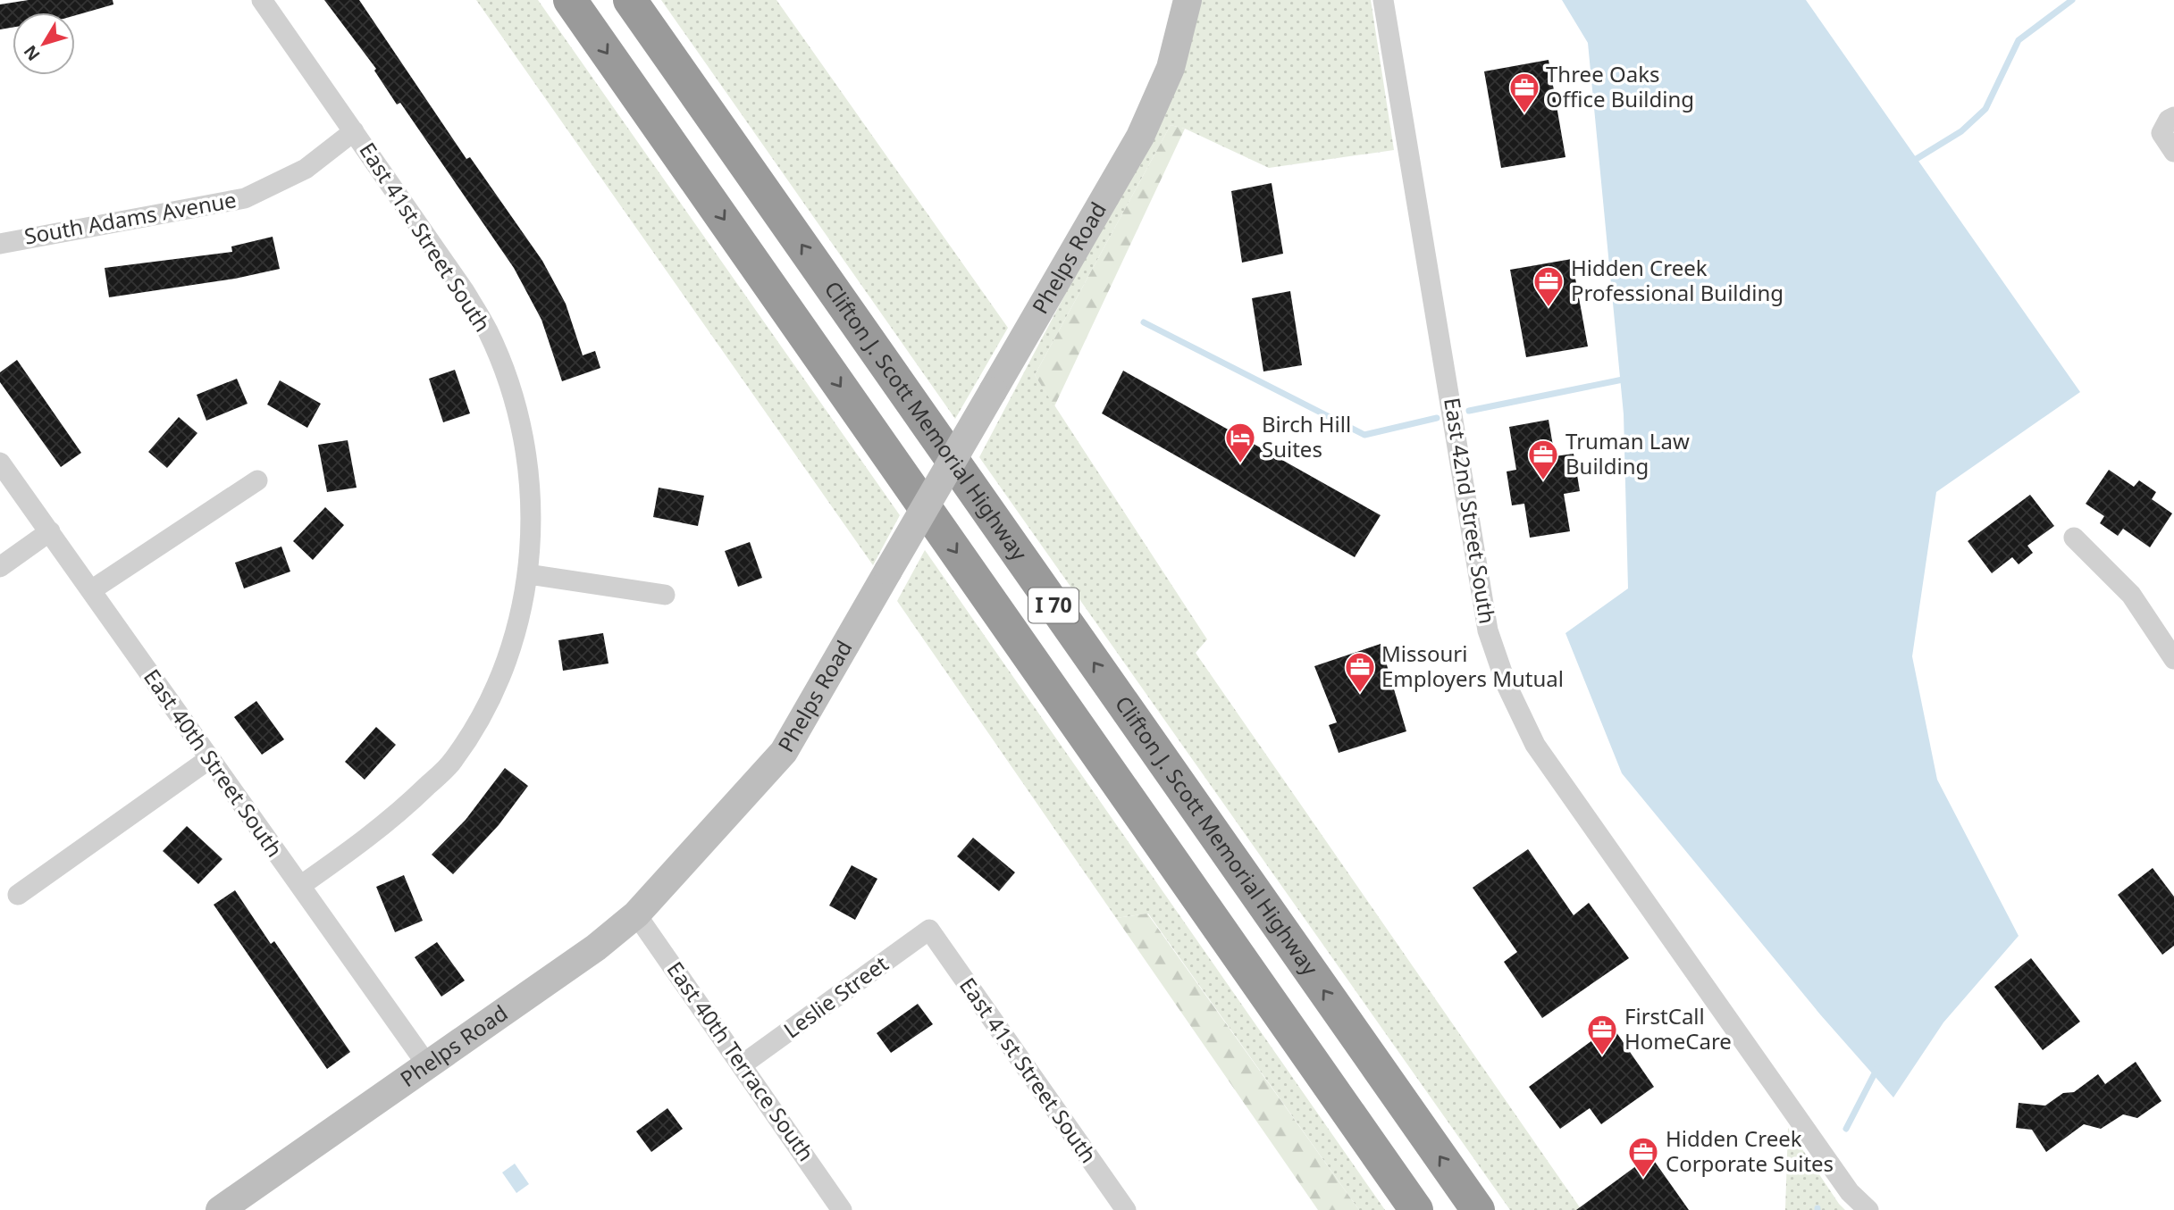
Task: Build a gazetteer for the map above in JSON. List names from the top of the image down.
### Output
{
  "streets": {
    "highway": ["Clifton J. Scott Memorial Highway", "I 70"],
    "street": [
      "South Adams Avenue",
      "East 41st Street South",
      "Phelps Road",
      "East 42nd Street South",
      "East 40th Street South",
      "Leslie Street",
      "East 40th Terrace South"
    ]
  },
  "crossings": [
    ["South Adams Avenue", "East 41st Street South"],
    ["East 41st Street South", "East 40th Street South"],
    ["East 41st Street South", "Leslie Street"],
    ["Phelps Road", "East 40th Street South"],
    ["Phelps Road", "East 40th Terrace South"],
    ["Leslie Street", "East 40th Terrace South"]
  ],
  "places": {
    "office": [
      "Three Oaks Office Building",
      "Hidden Creek Professional Building",
      "Truman Law Building",
      "Missouri Employers Mutual",
      "FirstCall HomeCare",
      "Hidden Creek Corporate Suites"
    ],
    "hotel": ["Birch Hill Suites"]
  },
  "north": "bottom left"
}
